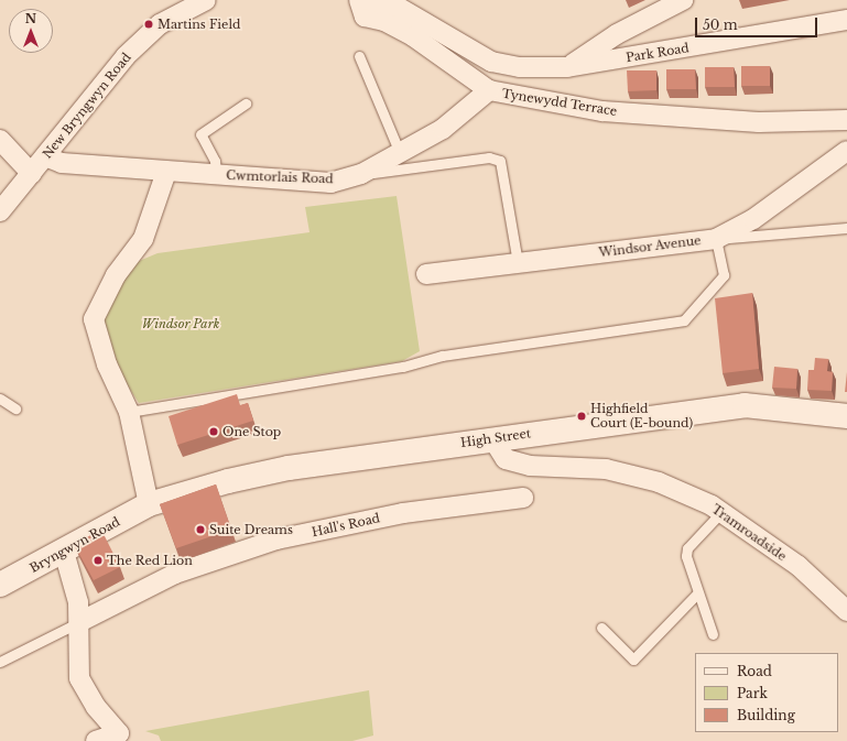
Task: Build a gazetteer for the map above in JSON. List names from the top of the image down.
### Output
{
  "streets": {
    "street": [
      "Park Road",
      "Tynewydd Terrace",
      "New Bryngwyn Road",
      "Cwmtorlais Road",
      "Windsor Avenue",
      "High Street",
      "Hall's Road",
      "Tramroadside",
      "Bryngwyn Road"
    ]
  },
  "crossings": [
    ["Tynewydd Terrace", "Cwmtorlais Road"],
    ["New Bryngwyn Road", "Cwmtorlais Road"],
    ["High Street", "Tramroadside"],
    ["High Street", "Bryngwyn Road"]
  ],
  "parks": ["Windsor Park"],
  "places": [
    "Martins Field",
    "Highfield Court (E-bound)",
    "One Stop",
    "Suite Dreams",
    "The Red Lion"
  ],
  "legend": ["Road", "Park", "Building"],
  "scale_bar": "50 m",
  "north": "top"
}
